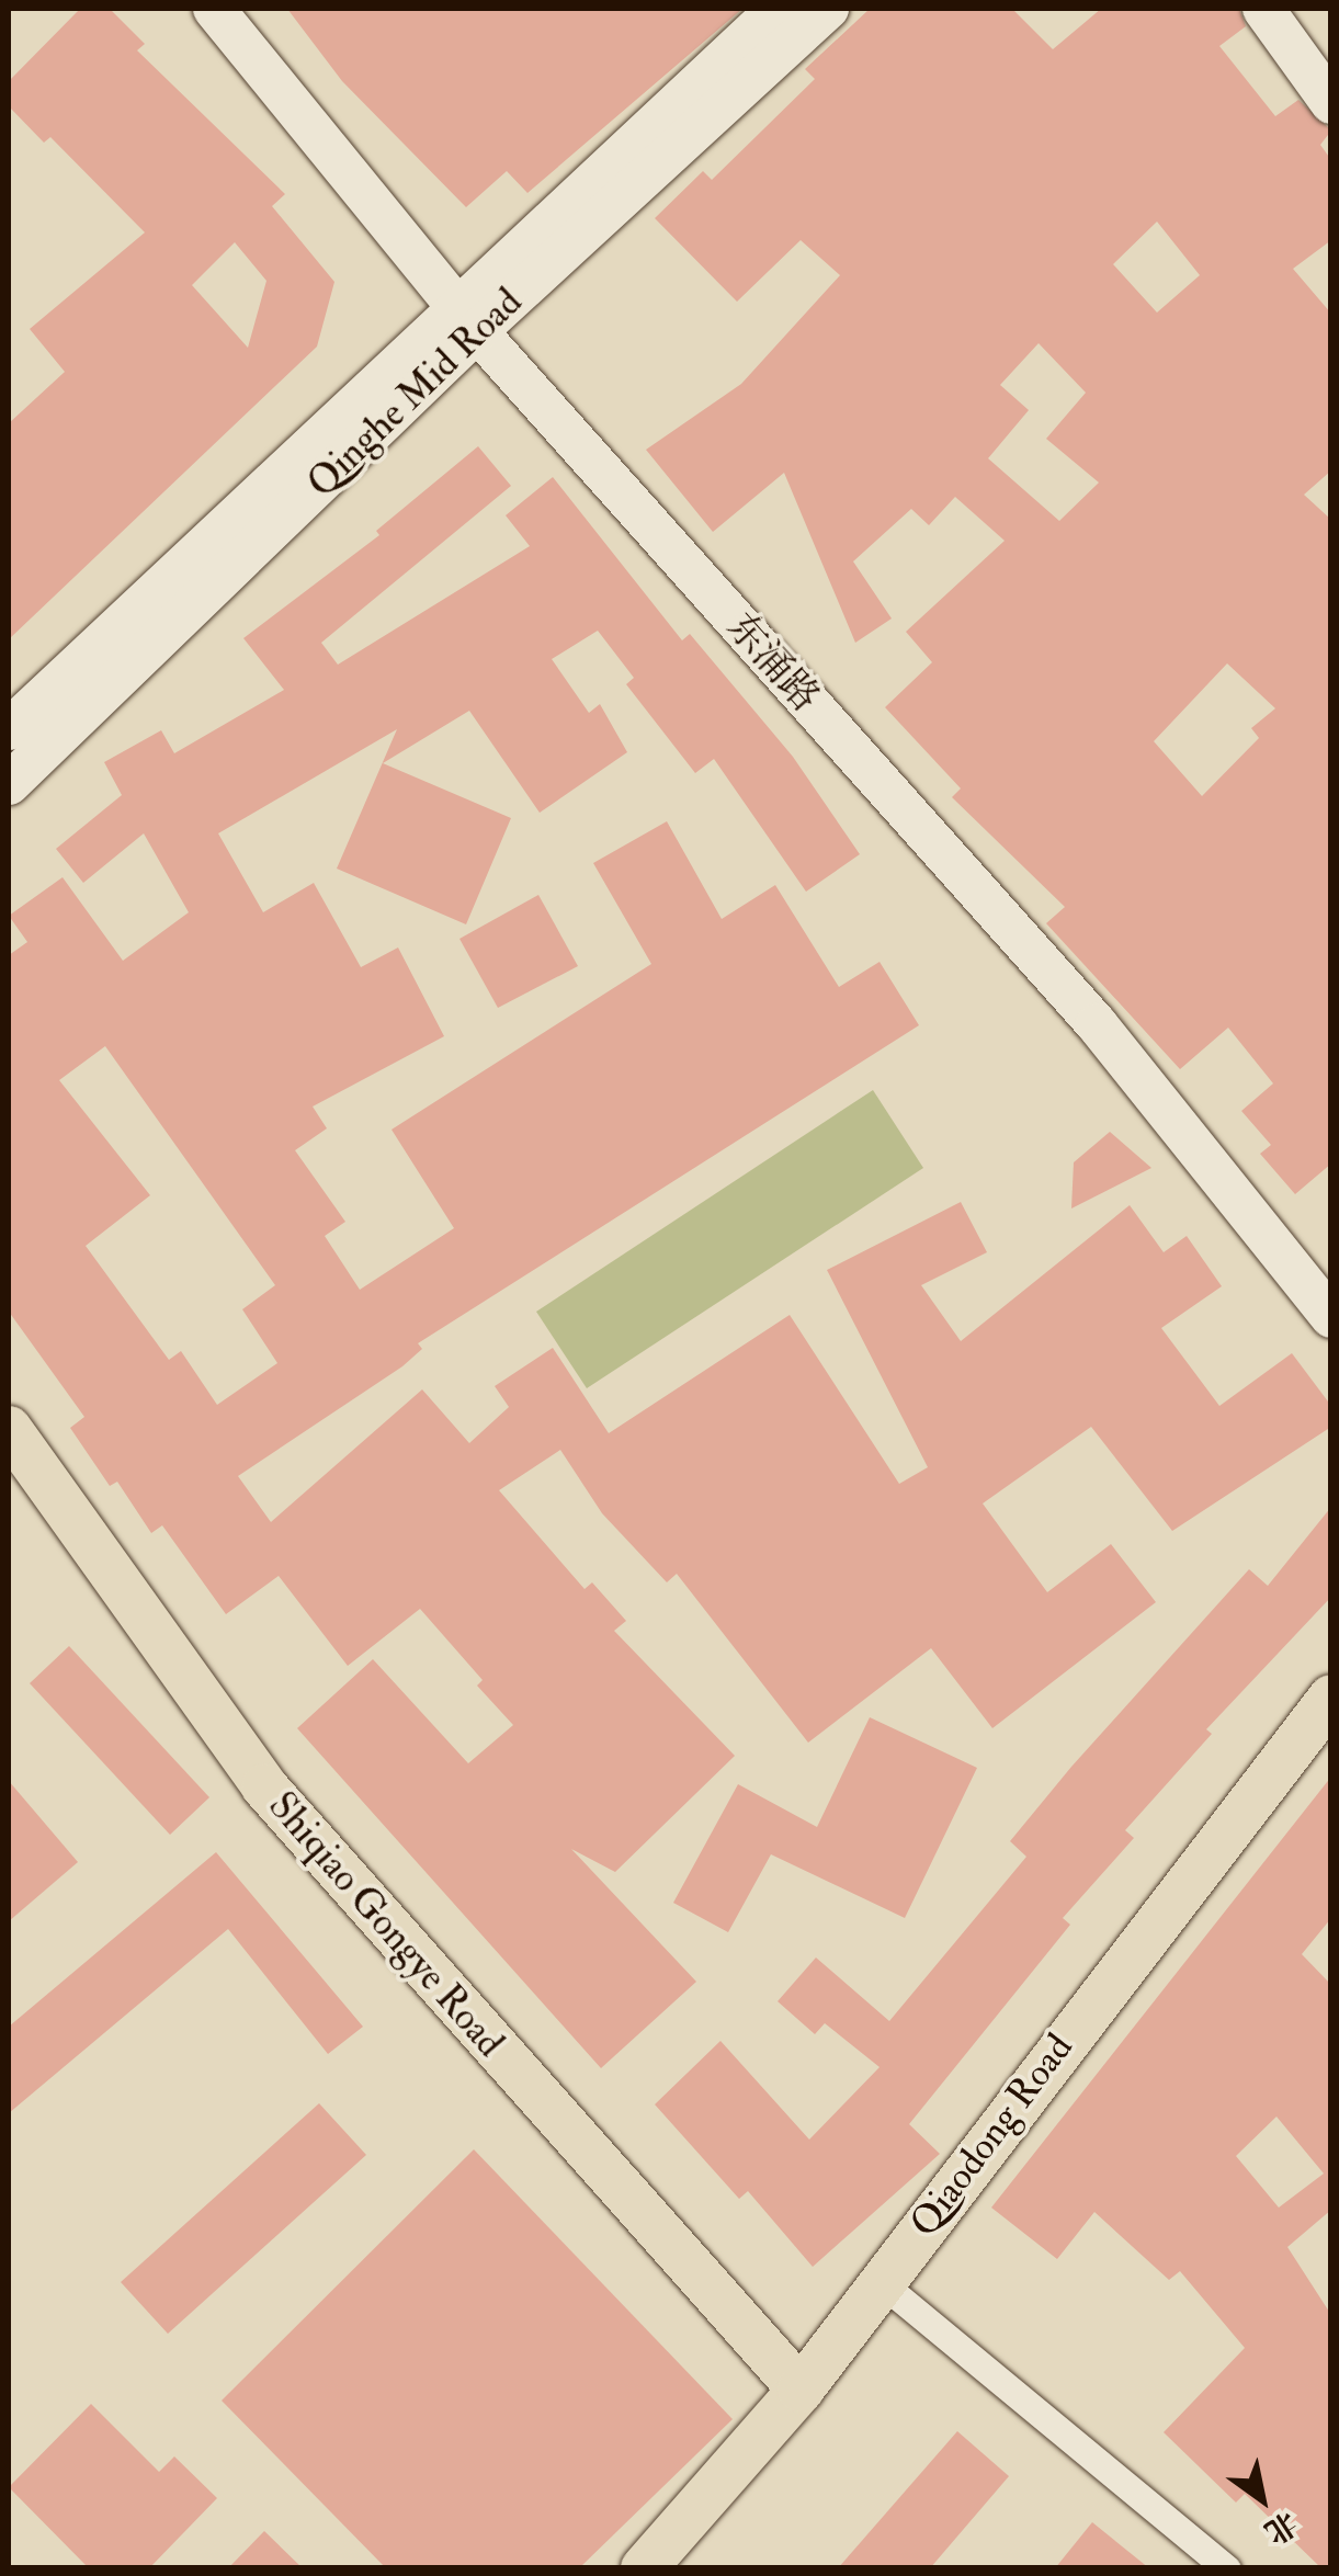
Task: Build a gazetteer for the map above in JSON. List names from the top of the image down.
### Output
{
  "streets": {
    "main road": ["Shiqiao Gongye Road", "Qiaodong Road"],
    "street": ["Qinghe Mid Road", "东涌路"]
  },
  "crossings": [
    ["Qinghe Mid Road", "东涌路"],
    ["Shiqiao Gongye Road", "Qiaodong Road"]
  ],
  "north": "bottom right"
}
